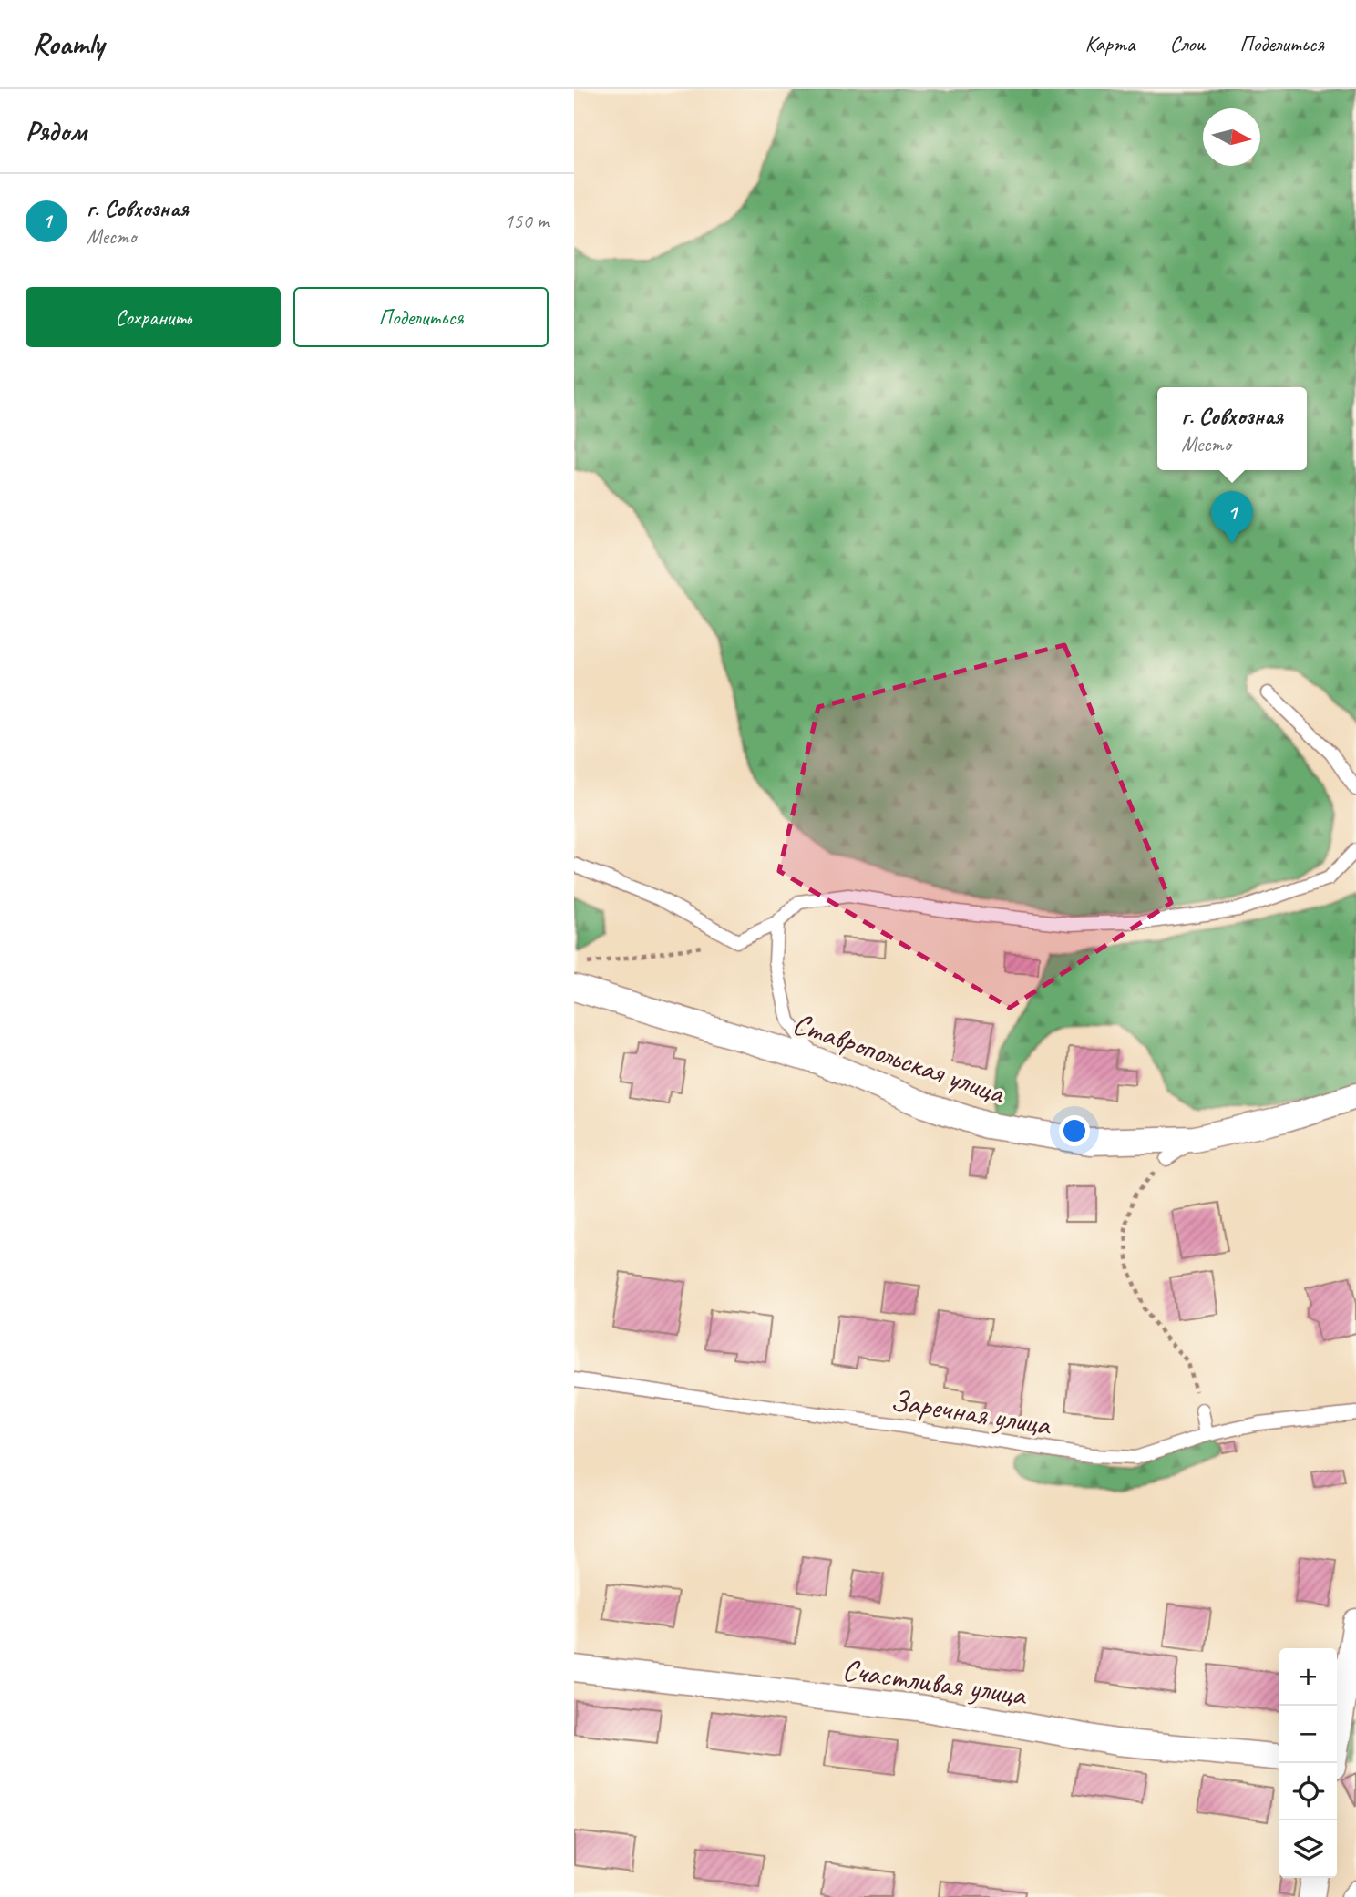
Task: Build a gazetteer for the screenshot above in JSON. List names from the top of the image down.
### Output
{
  "streets": {
    "street": ["Ставропольская улица", "Счастливая улица"],
    "lane": ["Заречная улица"]
  },
  "north": "right",
  "page": {
    "header": "Roamly",
    "nav": ["Карта", "Слои", "Поделиться"],
    "heading": "Рядом",
    "list": [
      {
        "mark": "1",
        "name": "г. Совхозная",
        "note": "Место",
        "value": "150 m"
      }
    ],
    "buttons": ["Сохранить", "Поделиться"],
    "popup": ["г. Совхозная", "Место"],
    "pins": "1",
    "map_buttons": ["+", "−"]
  }
}
